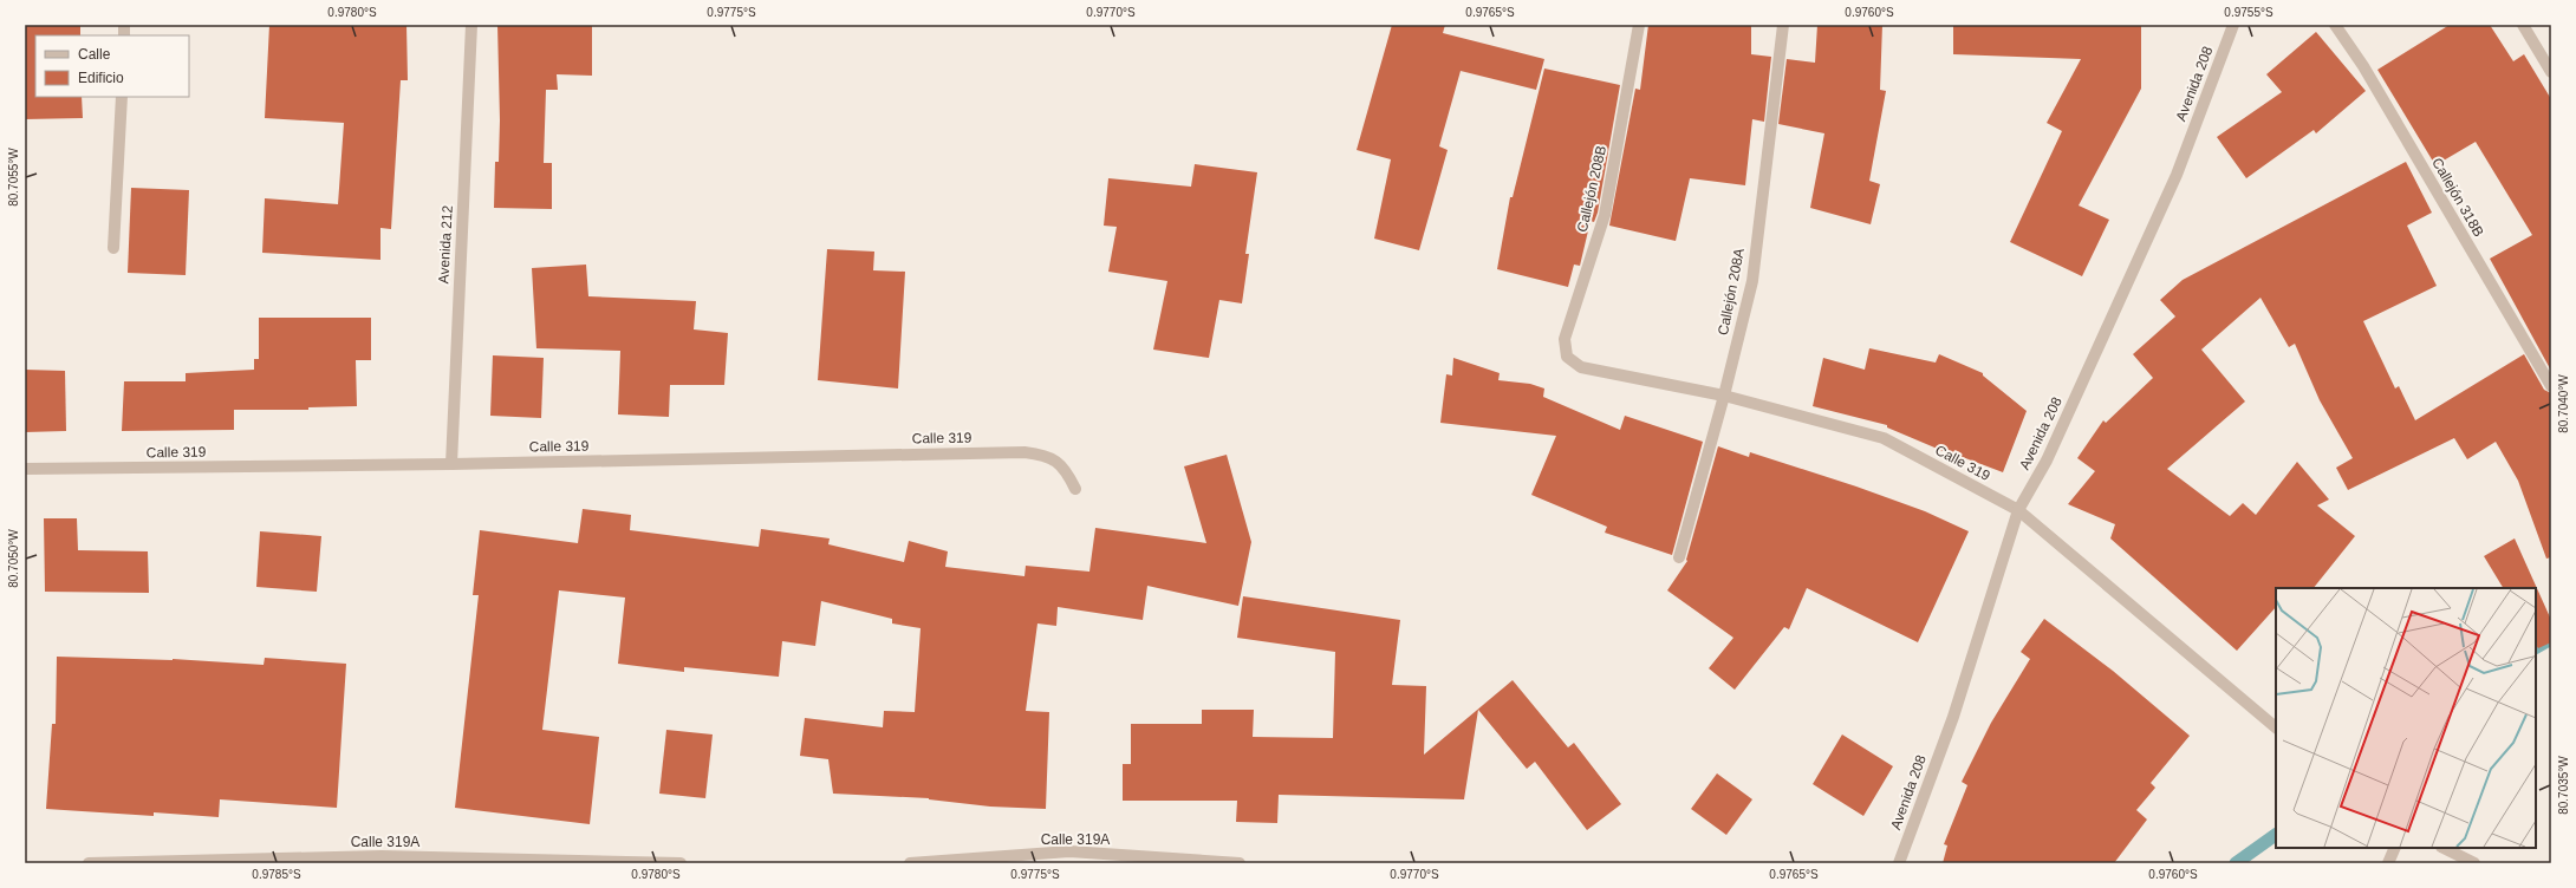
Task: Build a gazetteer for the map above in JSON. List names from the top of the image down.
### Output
{
  "streets": {
    "street": [
      "Avenida 208",
      "Callejón 208B",
      "Callejón 318B",
      "Avenida 212",
      "Callejón 208A",
      "Calle 319",
      "Calle 319A"
    ]
  },
  "crossings": [
    ["Avenida 208", "Calle 319"],
    ["Callejón 208B", "Calle 319"],
    ["Avenida 212", "Calle 319"],
    ["Callejón 208A", "Calle 319"]
  ],
  "legend": ["Calle", "Edificio"],
  "coordinates": [
    "0.9780°S",
    "0.9775°S",
    "0.9770°S",
    "0.9765°S",
    "0.9760°S",
    "0.9755°S",
    "80.7055°W",
    "80.7040°W",
    "80.7050°W",
    "80.7035°W",
    "0.9785°S"
  ]
}
